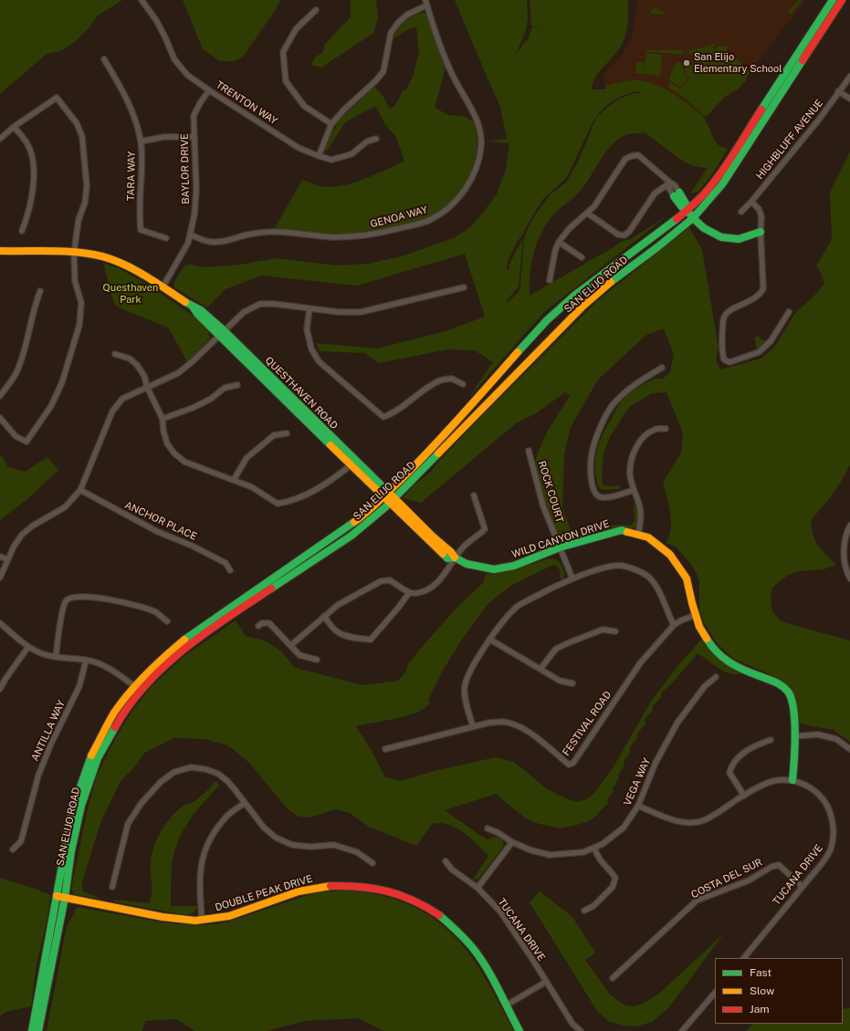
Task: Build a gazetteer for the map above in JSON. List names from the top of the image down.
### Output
{
  "streets": {
    "main road": [
      "SAN ELIJO ROAD",
      "QUESTHAVEN ROAD",
      "WILD CANYON DRIVE",
      "DOUBLE PEAK DRIVE"
    ],
    "street": [
      "TRENTON WAY",
      "HIGHBLUFF AVENUE",
      "BAYLOR DRIVE",
      "TARA WAY",
      "GENOA WAY",
      "ROCK COURT",
      "ANCHOR PLACE",
      "FESTIVAL ROAD",
      "ANTILLA WAY",
      "VEGA WAY",
      "TUCANA DRIVE",
      "COSTA DEL SUR"
    ]
  },
  "crossings": [
    ["TRENTON WAY", "BAYLOR DRIVE"],
    ["BAYLOR DRIVE", "GENOA WAY"],
    ["BAYLOR DRIVE", "QUESTHAVEN ROAD"],
    ["SAN ELIJO ROAD", "QUESTHAVEN ROAD"],
    ["SAN ELIJO ROAD", "WILD CANYON DRIVE"],
    ["SAN ELIJO ROAD", "DOUBLE PEAK DRIVE"],
    ["QUESTHAVEN ROAD", "WILD CANYON DRIVE"],
    ["ROCK COURT", "WILD CANYON DRIVE"],
    ["WILD CANYON DRIVE", "FESTIVAL ROAD"],
    ["WILD CANYON DRIVE", "TUCANA DRIVE"],
    ["VEGA WAY", "TUCANA DRIVE"],
    ["TUCANA DRIVE", "COSTA DEL SUR"]
  ],
  "parks": ["Questhaven Park"],
  "places": ["San Elijo Elementary School"],
  "legend": ["Fast", "Slow", "Jam"]
}
